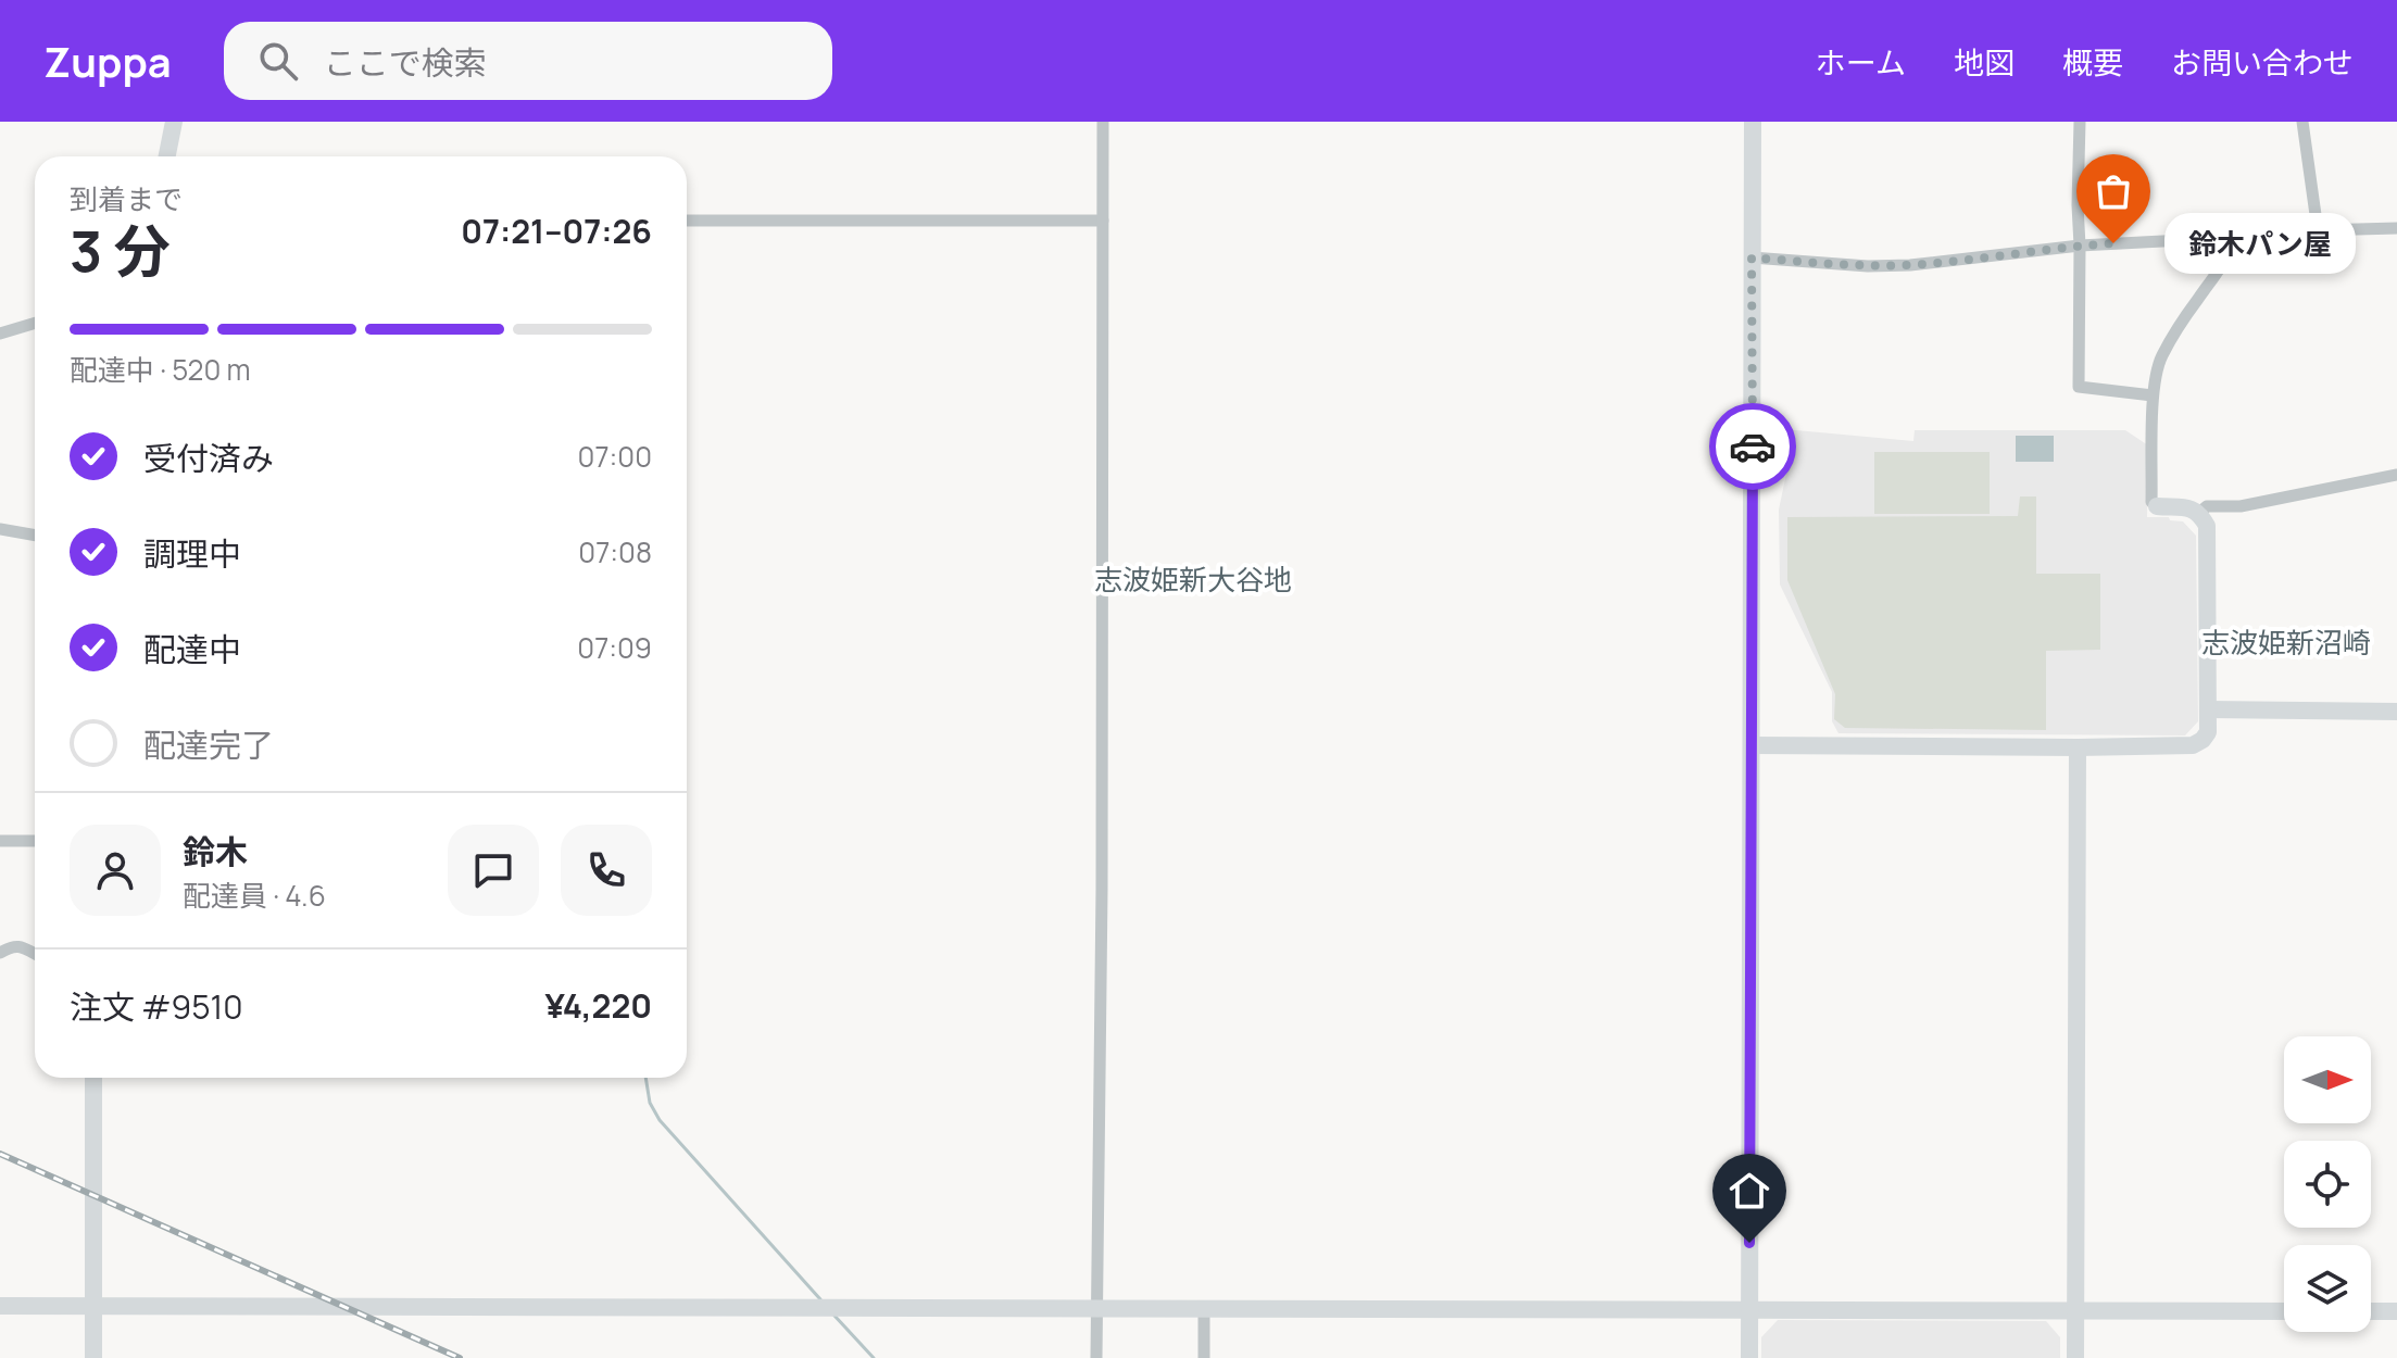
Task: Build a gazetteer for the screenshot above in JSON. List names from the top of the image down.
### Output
{
  "districts": ["志波姫新大谷地", "志波姫新沼崎"],
  "places": ["鈴木パン屋"],
  "north": "right",
  "page": {
    "header": "Zuppa",
    "search": "ここで検索",
    "nav": [
      "ホーム",
      "地図",
      "概要",
      "お問い合わせ"
    ],
    "heading": ["3 分", "到着まで", "07:21–07:26"],
    "panel": [
      "鈴木",
      "配達員 · 4.6",
      "注文 #9510",
      "¥4,220"
    ],
    "bubble": "鈴木パン屋",
    "bar": "配達中 · 520 m",
    "list": [
      ["受付済み", "07:00"],
      ["調理中", "07:08"],
      ["配達中", "07:09"],
      "配達完了"
    ]
  }
}
